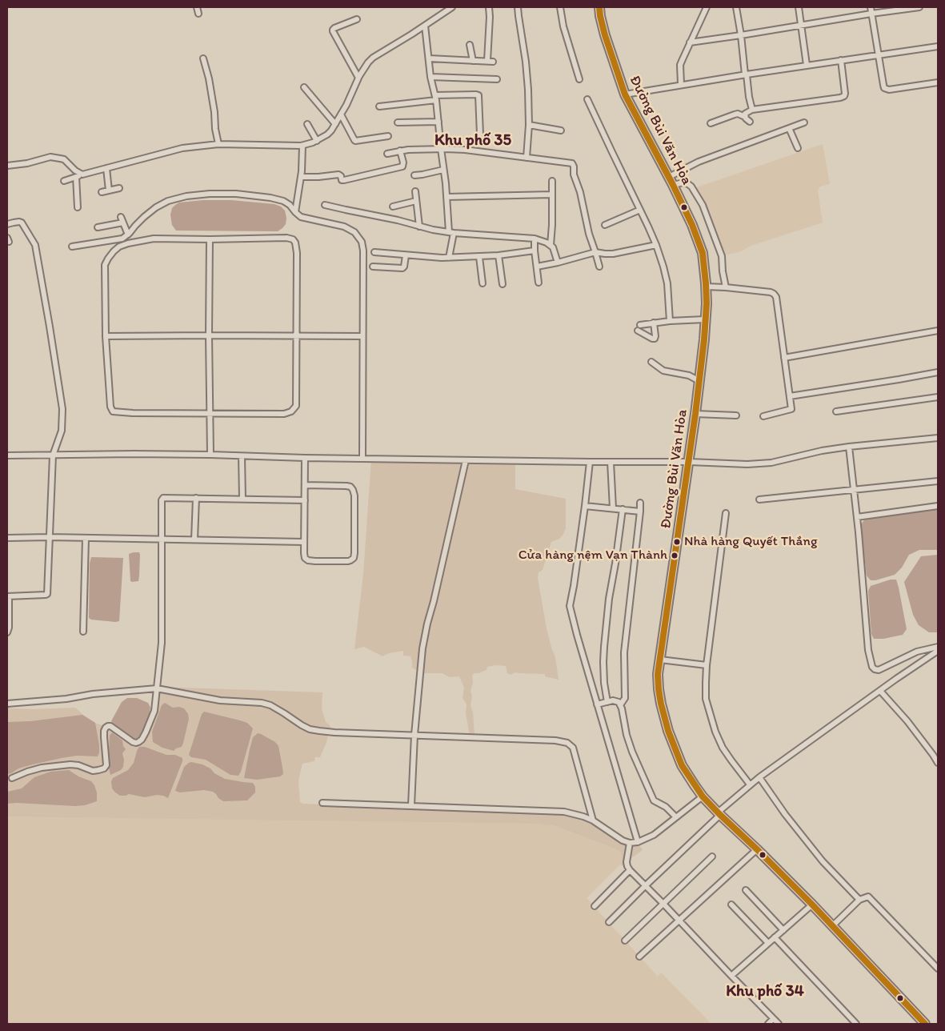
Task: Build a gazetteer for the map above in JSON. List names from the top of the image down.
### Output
{
  "streets": {
    "main road": ["Đường Bùi Văn Hòa"]
  },
  "districts": ["Khu phố 35", "Khu phố 34"],
  "places": ["Nhà hàng Quyết Thắng", "Cửa hàng nệm Vạn Thành"]
}
